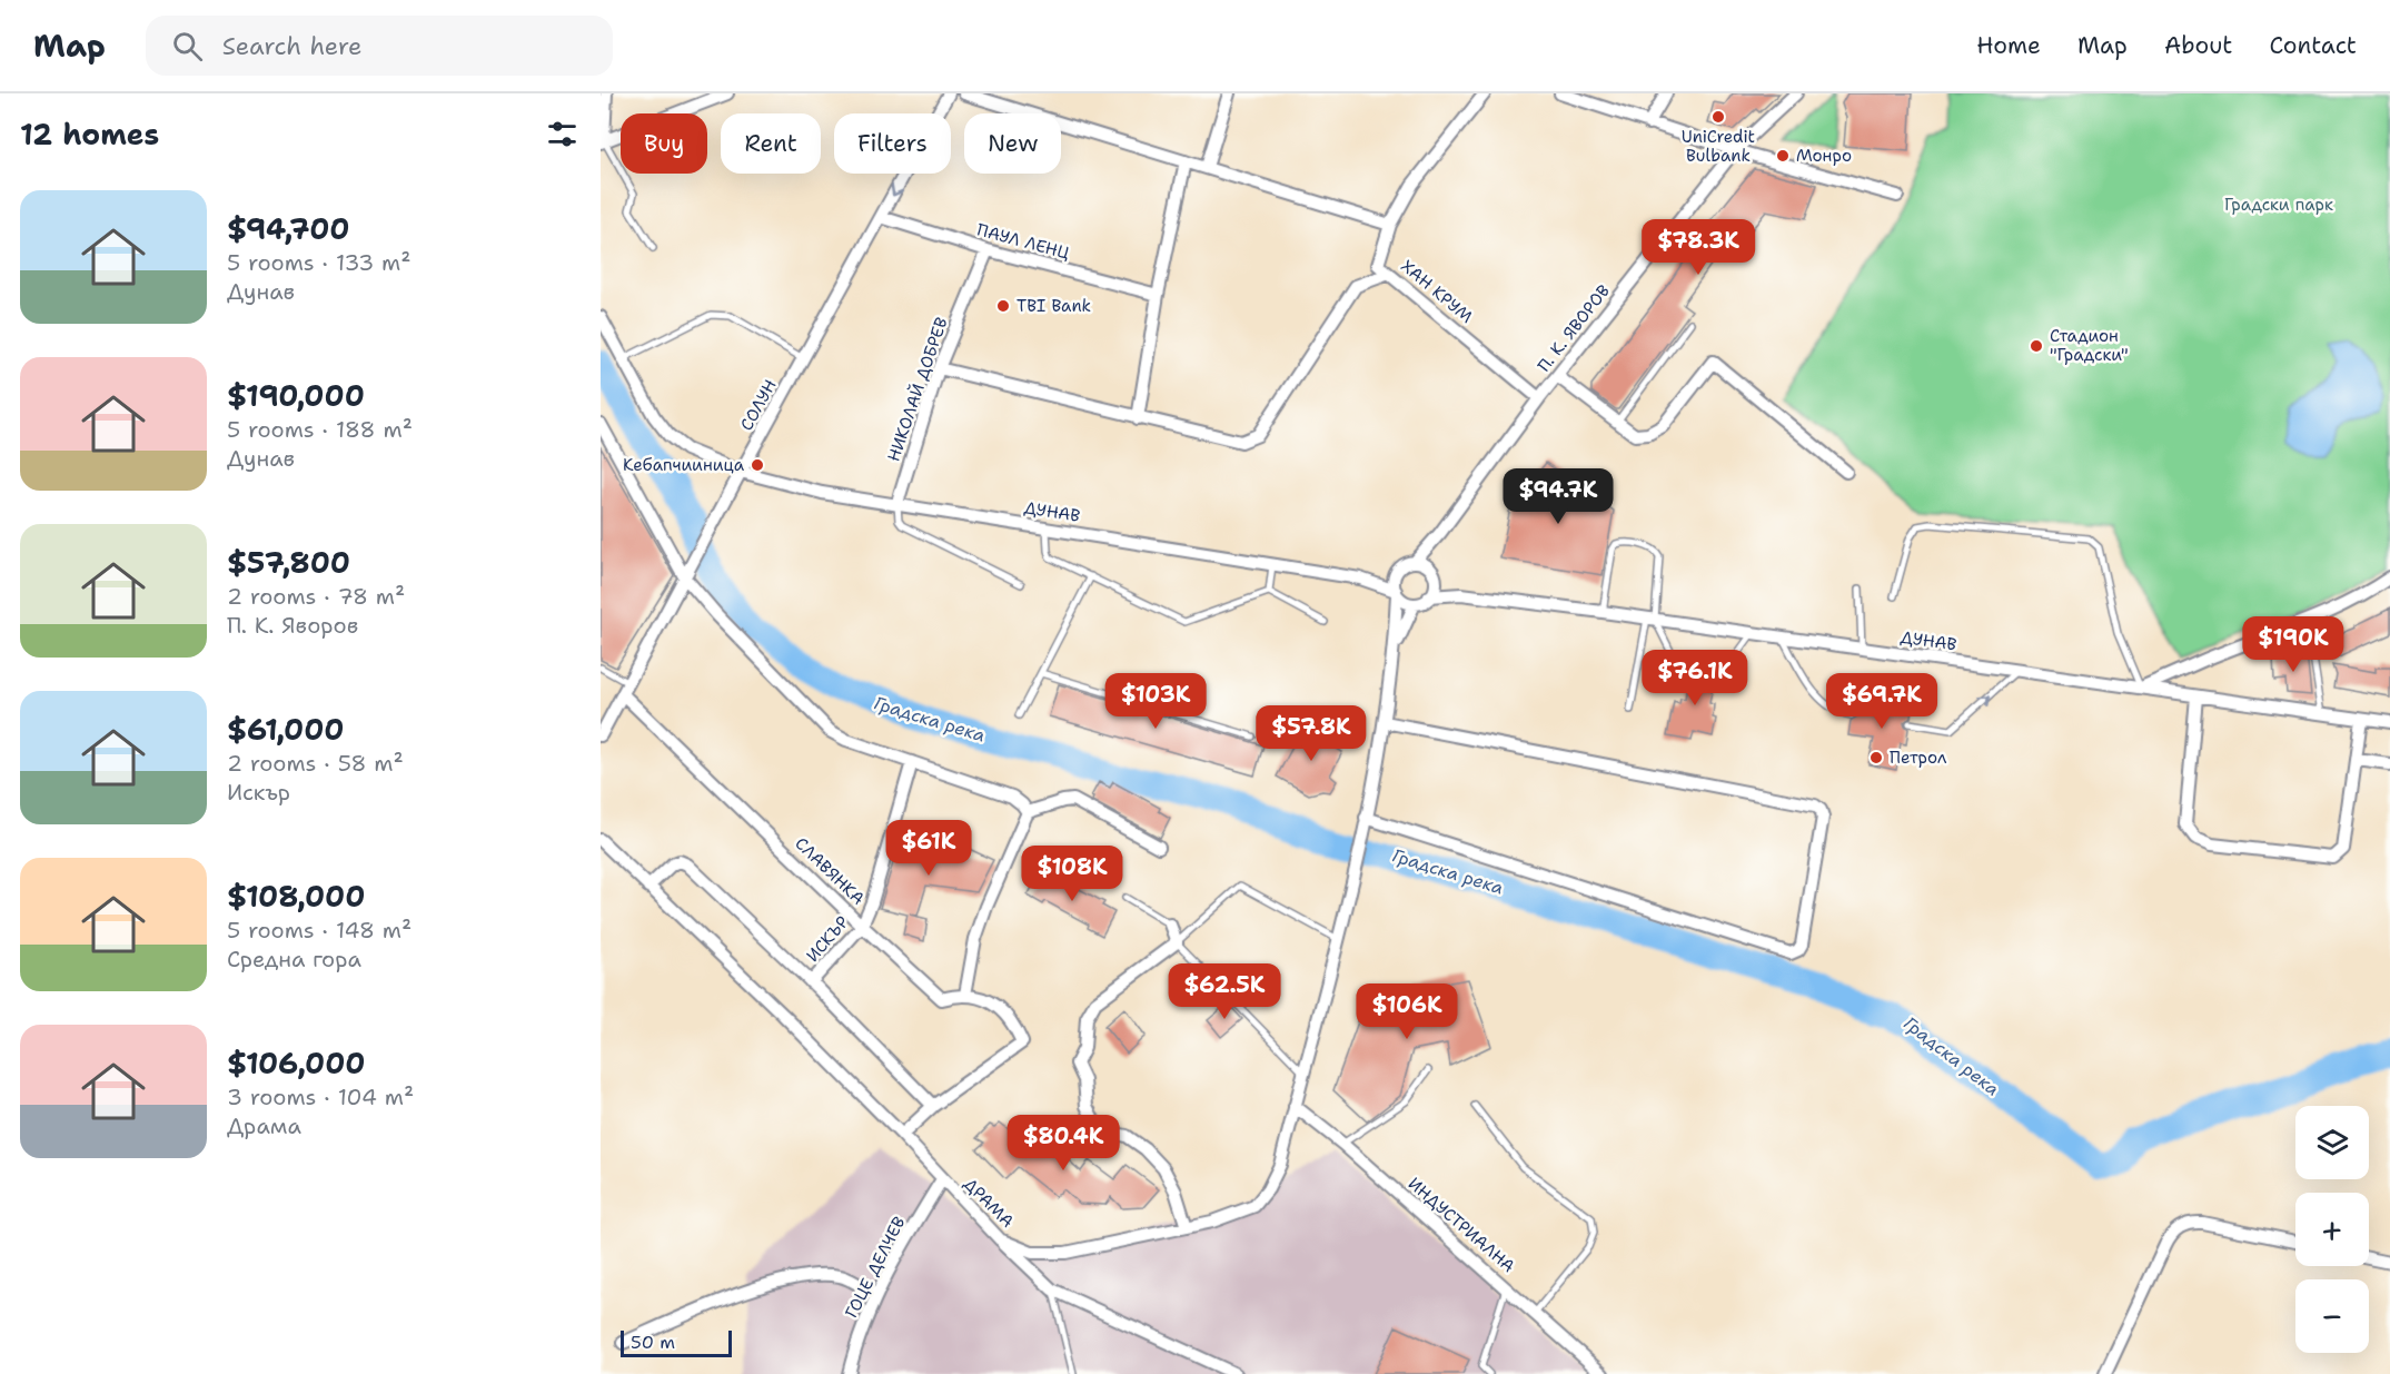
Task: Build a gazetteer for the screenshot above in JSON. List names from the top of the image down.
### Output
{
  "streets": {
    "street": [
      "ПАУЛ ЛЕНЦ",
      "ХАН КРУМ",
      "П. К. ЯВОРОВ",
      "НИКОЛАЙ ДОБРЕВ",
      "СОЛУН",
      "ДУНАВ",
      "СЛАВЯНКА",
      "ИСКЪР",
      "ДРАМА",
      "ИНДУСТРИАЛНА",
      "ГОЦЕ ДЕЛЧЕВ"
    ]
  },
  "crossings": [
    ["ПАУЛ ЛЕНЦ", "НИКОЛАЙ ДОБРЕВ"],
    ["ПАУЛ ЛЕНЦ", "СОЛУН"],
    ["ХАН КРУМ", "П. К. ЯВОРОВ"],
    ["П. К. ЯВОРОВ", "ДУНАВ"],
    ["НИКОЛАЙ ДОБРЕВ", "ДУНАВ"],
    ["СОЛУН", "ДУНАВ"],
    ["СОЛУН", "СЛАВЯНКА"],
    ["СЛАВЯНКА", "ИСКЪР"],
    ["ДРАМА", "ИНДУСТРИАЛНА"],
    ["ДРАМА", "ГОЦЕ ДЕЛЧЕВ"]
  ],
  "water": ["Градска река"],
  "parks": ["Градски парк"],
  "places": [
    "UniCredit Bulbank",
    "Монро",
    "TBI Bank",
    "Стадион \"Градски\"",
    "Кебапчииница",
    "Петрол"
  ],
  "scale_bar": "50 m",
  "page": {
    "header": "Map",
    "search": "Search here",
    "nav": [
      "Home",
      "Map",
      "About",
      "Contact"
    ],
    "heading": "12 homes",
    "chip": [
      "Buy",
      "Rent",
      "Filters",
      "New"
    ],
    "list": [
      {
        "name": "$94,700",
        "note": "5 rooms · 133 m² · Дунав"
      },
      {
        "name": "$190,000",
        "note": "5 rooms · 188 m² · Дунав"
      },
      {
        "name": "$57,800",
        "note": "2 rooms · 78 m² · П. К. Яворов"
      },
      {
        "name": "$61,000",
        "note": "2 rooms · 58 m² · Искър"
      },
      {
        "name": "$108,000",
        "note": "5 rooms · 148 m² · Средна гора"
      },
      {
        "name": "$106,000",
        "note": "3 rooms · 104 m² · Драма"
      }
    ],
    "price": [
      "$78.3K",
      "$94.7K",
      "$190K",
      "$76.1K",
      "$103K",
      "$69.7K",
      "$57.8K",
      "$61K",
      "$108K",
      "$62.5K",
      "$106K",
      "$80.4K"
    ],
    "map_buttons": ["+", "−"],
    "scale": "50 m"
  }
}
